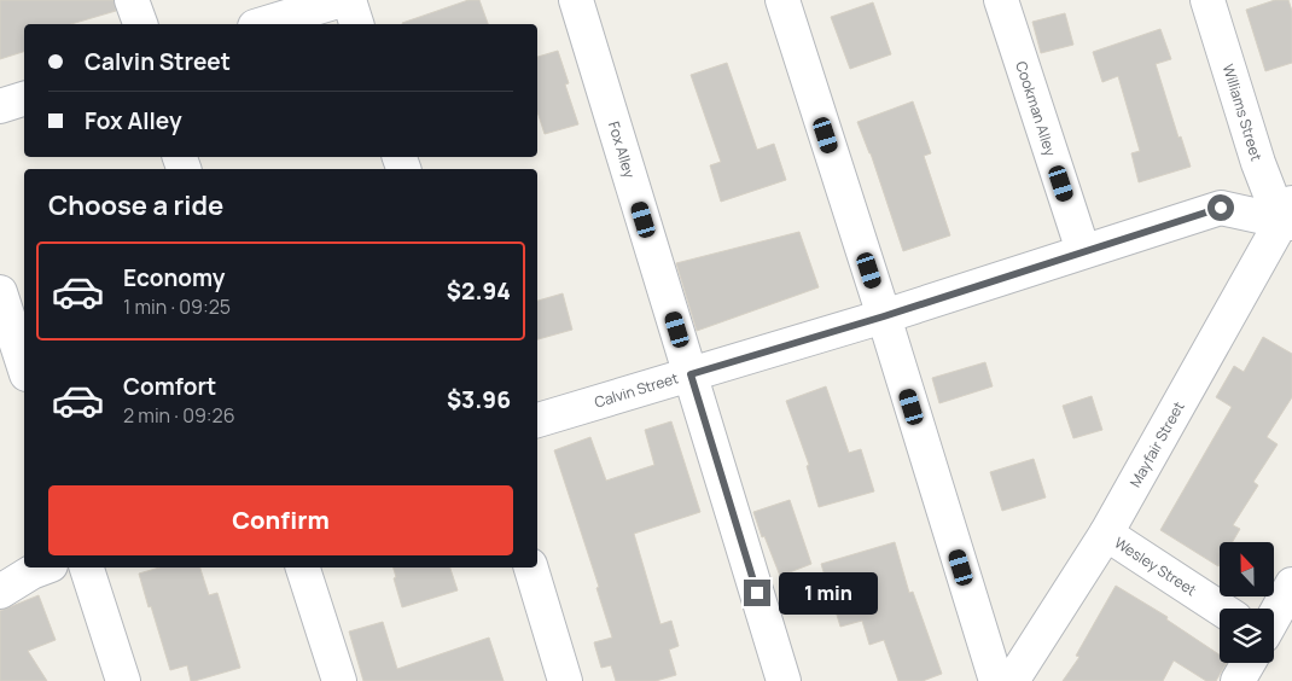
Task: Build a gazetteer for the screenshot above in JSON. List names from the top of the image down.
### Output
{
  "streets": {
    "street": [
      "Cookman Alley",
      "Williams Street",
      "Fox Alley",
      "Calvin Street",
      "Mayfair Street",
      "Wesley Street"
    ]
  },
  "crossings": [
    ["Cookman Alley", "Calvin Street"],
    ["Williams Street", "Calvin Street"],
    ["Williams Street", "Mayfair Street"],
    ["Fox Alley", "Calvin Street"],
    ["Calvin Street", "Mayfair Street"],
    ["Mayfair Street", "Wesley Street"]
  ],
  "north": "top",
  "page": {
    "banner": ["Calvin Street", "Fox Alley"],
    "heading": "Choose a ride",
    "list": [
      {
        "name": "Economy",
        "note": "1 min · 09:25",
        "value": "$2.94"
      },
      {
        "name": "Comfort",
        "note": "2 min · 09:26",
        "value": "$3.96"
      }
    ],
    "buttons": "Confirm",
    "bubble": "1 min"
  }
}
